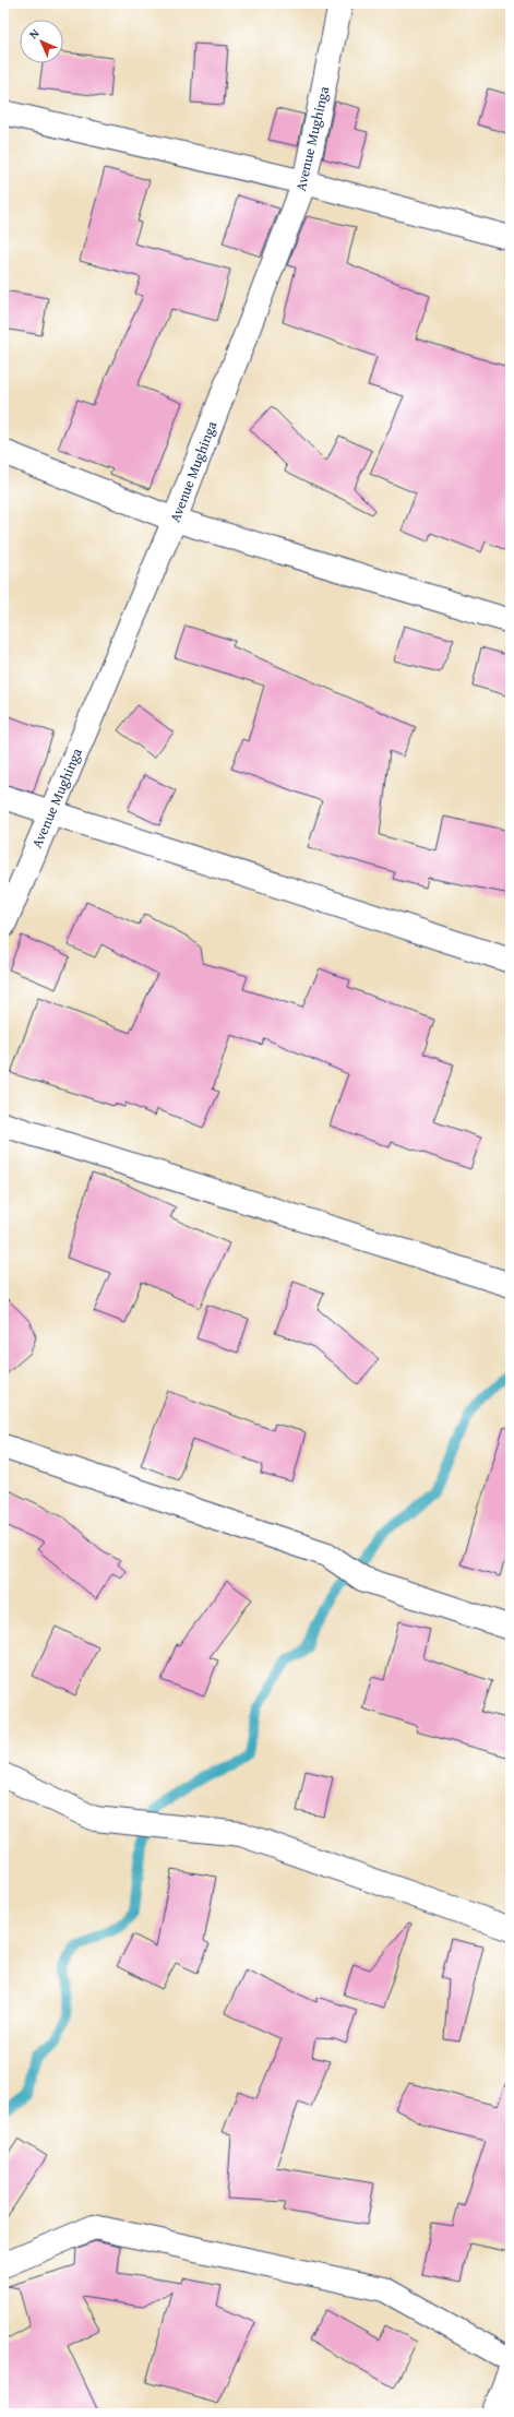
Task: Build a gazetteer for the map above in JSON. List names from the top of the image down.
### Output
{
  "streets": {
    "street": ["Avenue Mughinga"]
  },
  "north": "top left"
}
